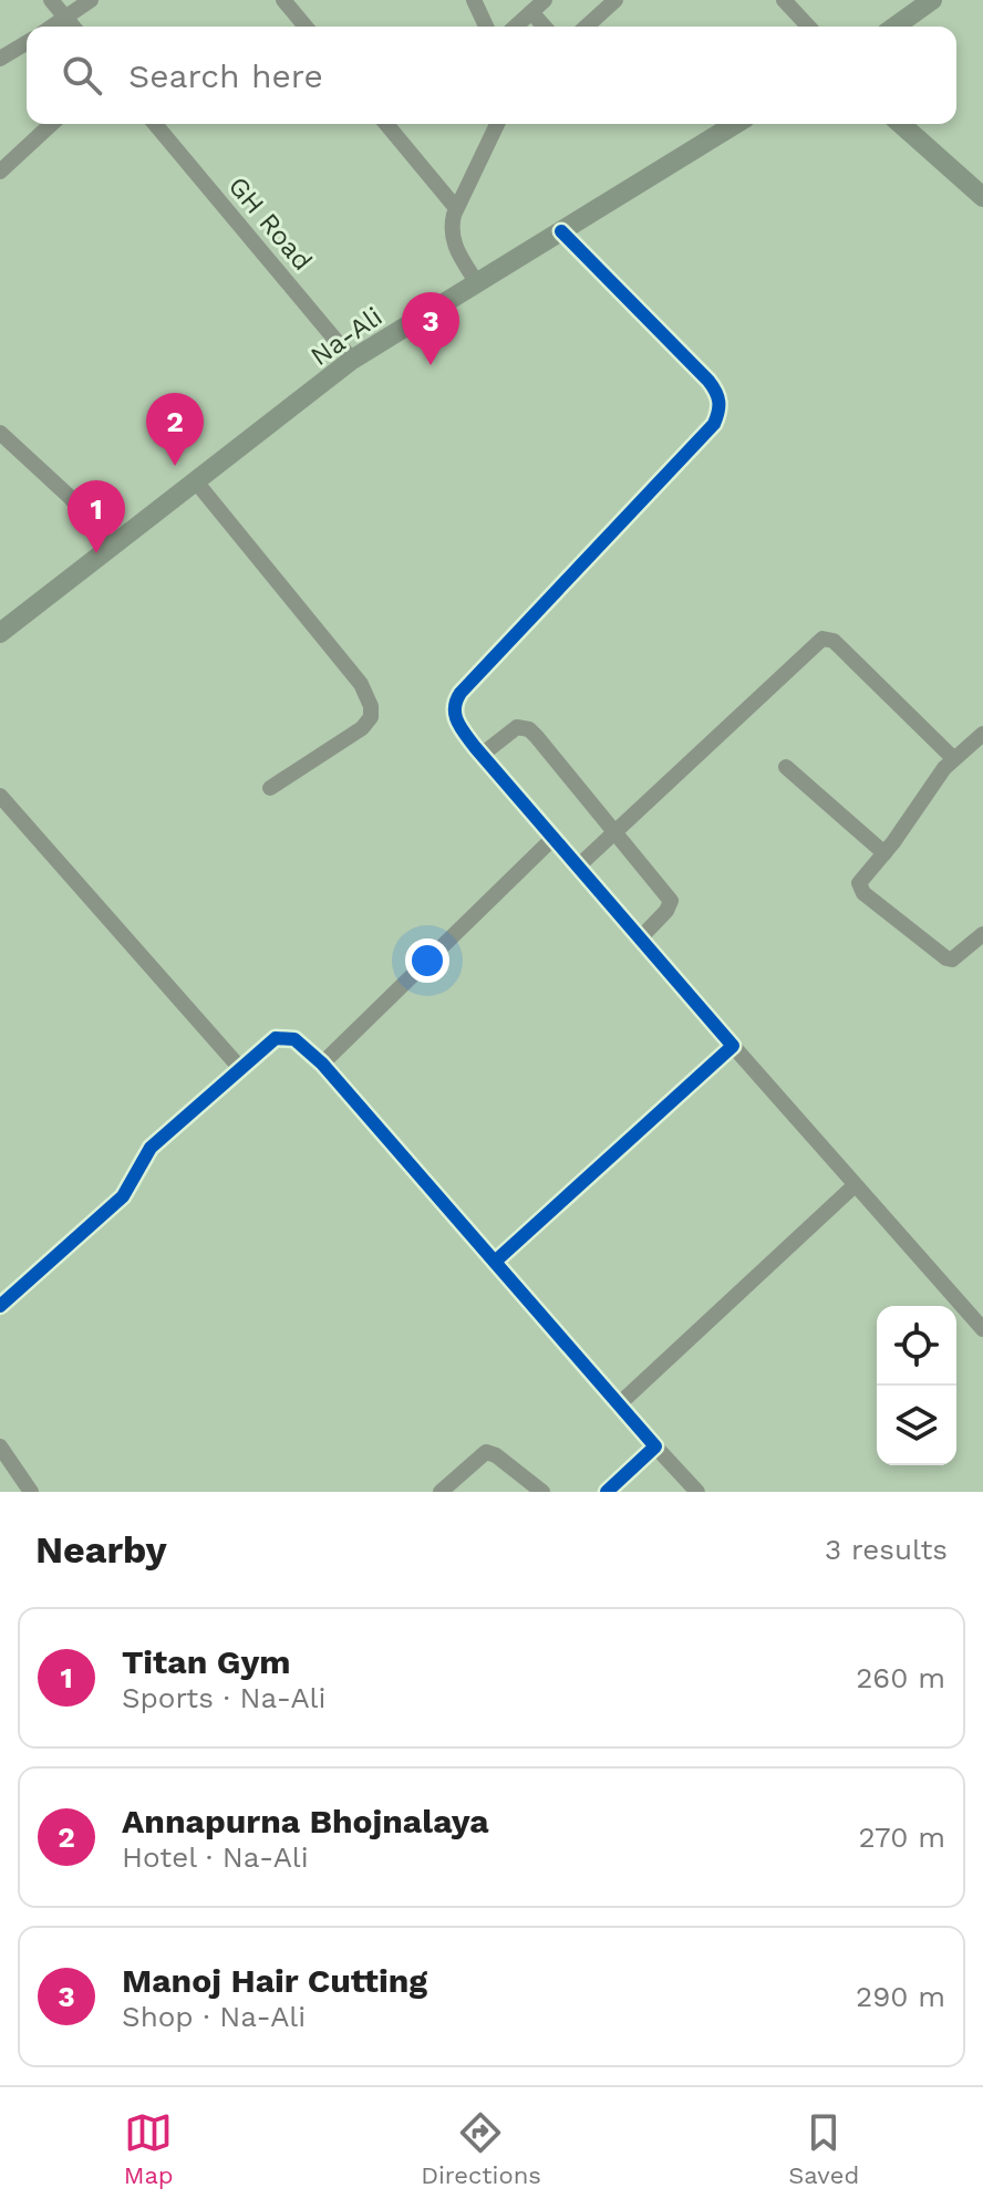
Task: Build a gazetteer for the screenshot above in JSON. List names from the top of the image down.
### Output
{
  "streets": {
    "main road": ["Na-Ali"],
    "street": ["GH Road"]
  },
  "crossings": [
    ["GH Road", "Na-Ali"]
  ],
  "page": {
    "search": "Search here",
    "pins": ["3", "2", "1"],
    "heading": ["Nearby", "3 results"],
    "list": [
      {
        "mark": "1",
        "name": "Titan Gym",
        "note": "Sports · Na-Ali",
        "value": "260 m"
      },
      {
        "mark": "2",
        "name": "Annapurna Bhojnalaya",
        "note": "Hotel · Na-Ali",
        "value": "270 m"
      },
      {
        "mark": "3",
        "name": "Manoj Hair Cutting",
        "note": "Shop · Na-Ali",
        "value": "290 m"
      }
    ],
    "nav": ["Map", "Directions", "Saved"]
  }
}
